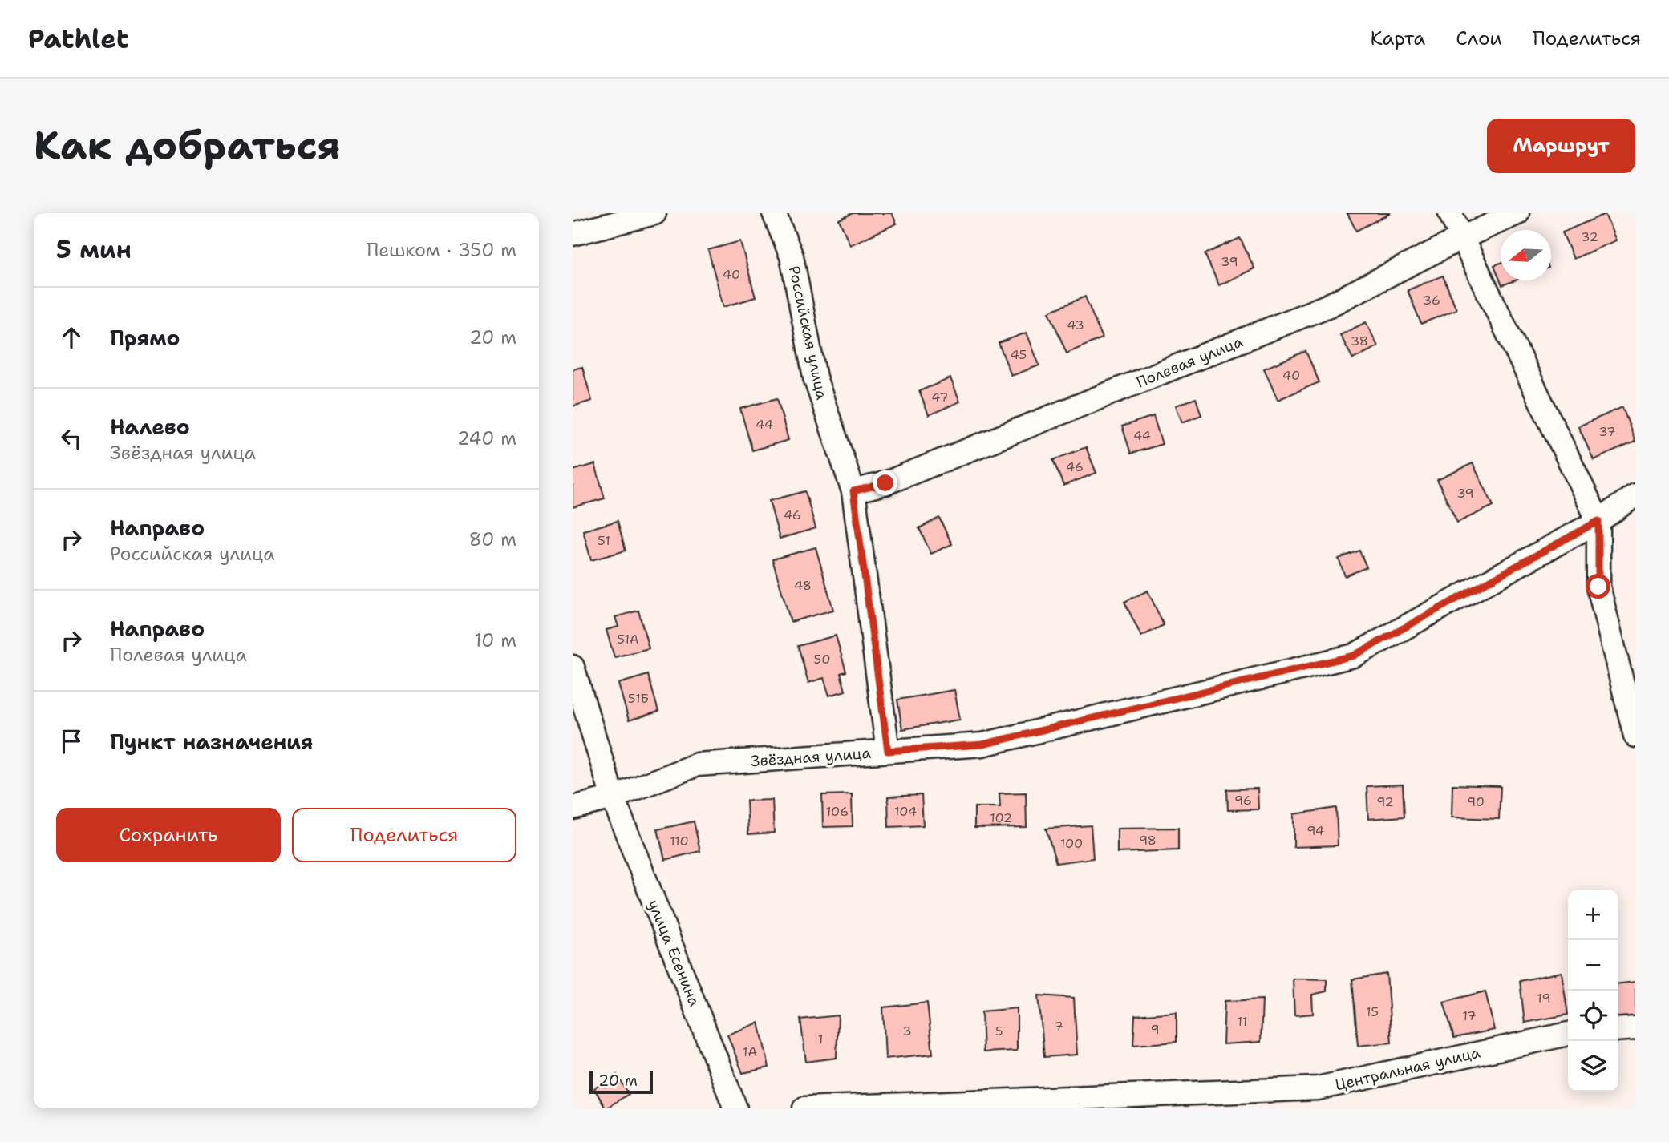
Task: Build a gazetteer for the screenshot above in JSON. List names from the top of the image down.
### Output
{
  "streets": {
    "street": [
      "Российская улица",
      "Полевая улица",
      "Звёздная улица",
      "улица Есенина",
      "Центральная улица"
    ]
  },
  "crossings": [
    ["Российская улица", "Полевая улица"],
    ["Российская улица", "Звёздная улица"],
    ["Звёздная улица", "улица Есенина"]
  ],
  "house_numbers": [
    "32",
    "39",
    "40",
    "36",
    "43",
    "38",
    "45",
    "40",
    "47",
    "44",
    "37",
    "44",
    "46",
    "39",
    "46",
    "51",
    "48",
    "51А",
    "50",
    "51Б",
    "96",
    "92",
    "90",
    "106",
    "104",
    "102",
    "94",
    "98",
    "110",
    "100",
    "19",
    "15",
    "17",
    "11",
    "7",
    "9",
    "3",
    "5",
    "1",
    "1А"
  ],
  "scale_bar": "20 m",
  "north": "left",
  "page": {
    "header": "Pathlet",
    "nav": ["Карта", "Слои", "Поделиться"],
    "buttons": [
      "Маршрут",
      ["Сохранить", "Поделиться"]
    ],
    "title": "Как добраться",
    "heading": ["5 мин", "Пешком · 350 m"],
    "list": [
      ["Прямо", "20 m"],
      ["Налево", "Звёздная улица", "240 m"],
      ["Направо", "Российская улица", "80 m"],
      ["Направо", "Полевая улица", "10 m"],
      "Пункт назначения"
    ],
    "map_buttons": ["+", "−"],
    "scale": "20 m"
  }
}
